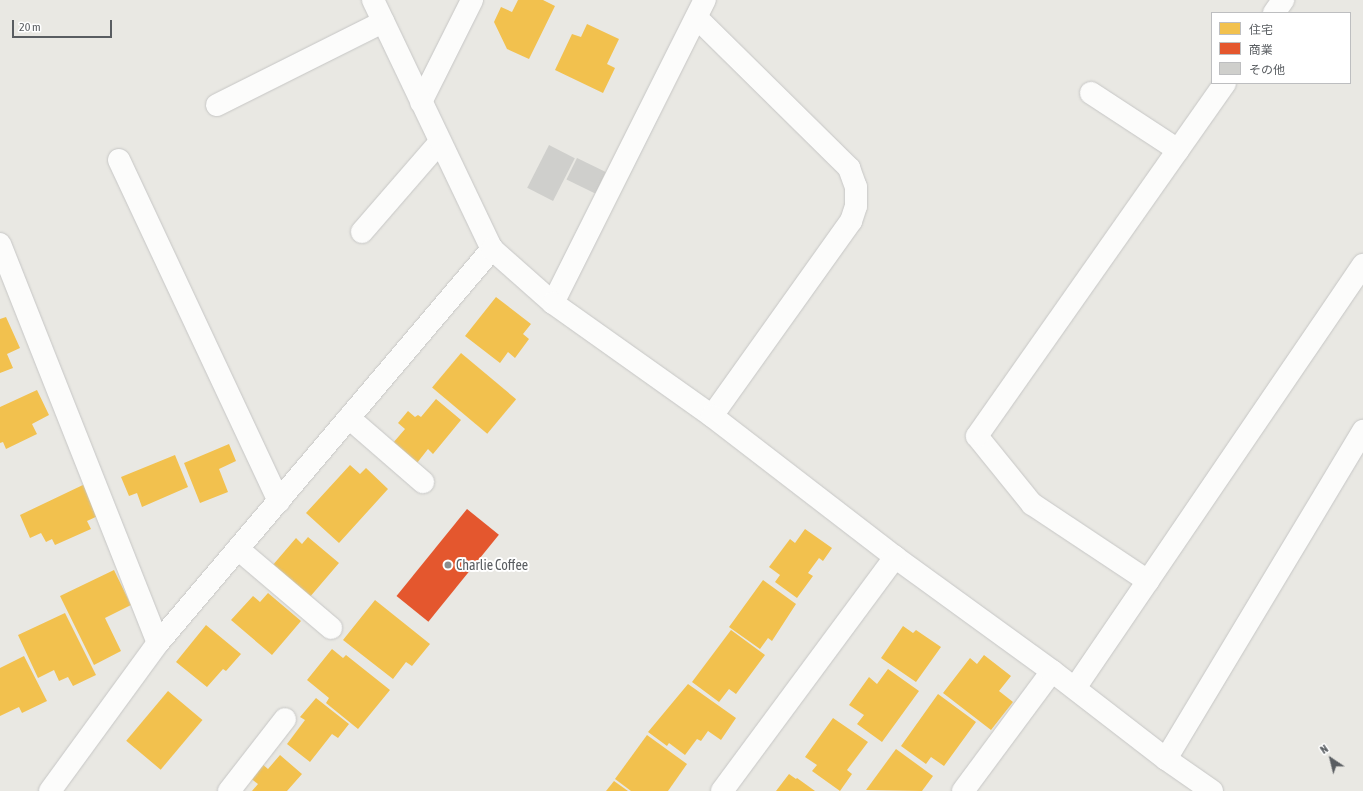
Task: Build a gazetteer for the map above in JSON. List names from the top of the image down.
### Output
{
  "places": ["Charlie Coffee"],
  "legend": ["住宅", "商業", "その他"],
  "scale_bar": "20 m",
  "north": "top left"
}
